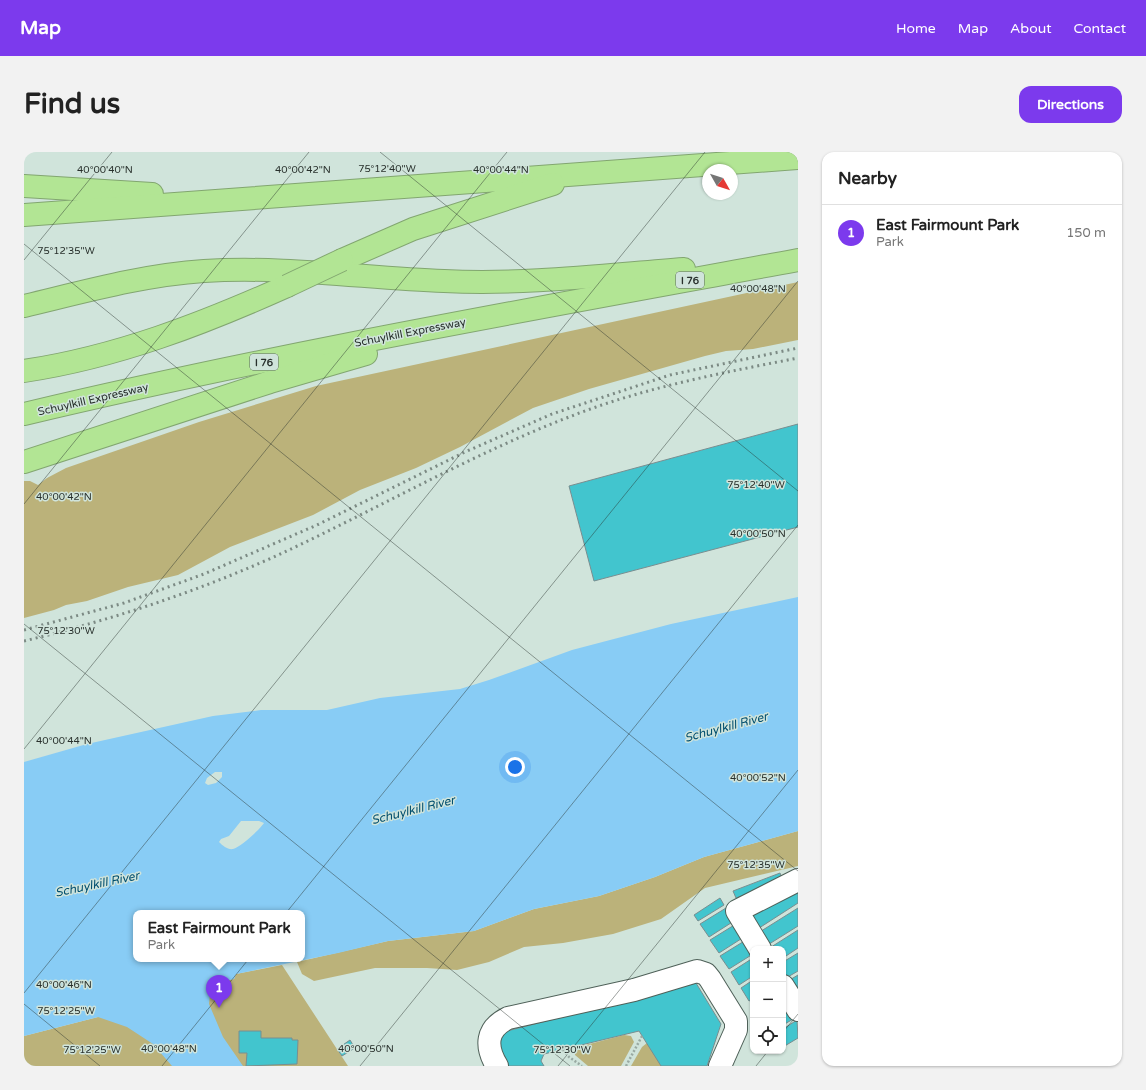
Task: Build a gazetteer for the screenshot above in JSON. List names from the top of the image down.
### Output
{
  "streets": {
    "highway": ["I 76", "Schuylkill Expressway"]
  },
  "water": ["Schuylkill River"],
  "north": "bottom right",
  "page": {
    "header": "Map",
    "nav": [
      "Home",
      "Map",
      "About",
      "Contact"
    ],
    "buttons": "Directions",
    "title": "Find us",
    "heading": "Nearby",
    "list": [
      {
        "mark": "1",
        "name": "East Fairmount Park",
        "note": "Park",
        "value": "150 m"
      }
    ],
    "popup": ["East Fairmount Park", "Park"],
    "map_buttons": ["+", "−"],
    "pins": "1"
  },
  "coordinates": [
    "75°12'40\"W",
    "40°00'40\"N",
    "40°00'42\"N",
    "40°00'44\"N",
    "75°12'35\"W",
    "40°00'48\"N",
    "40°00'50\"N",
    "75°12'30\"W",
    "40°00'52\"N",
    "40°00'46\"N",
    "75°12'25\"W"
  ]
}
